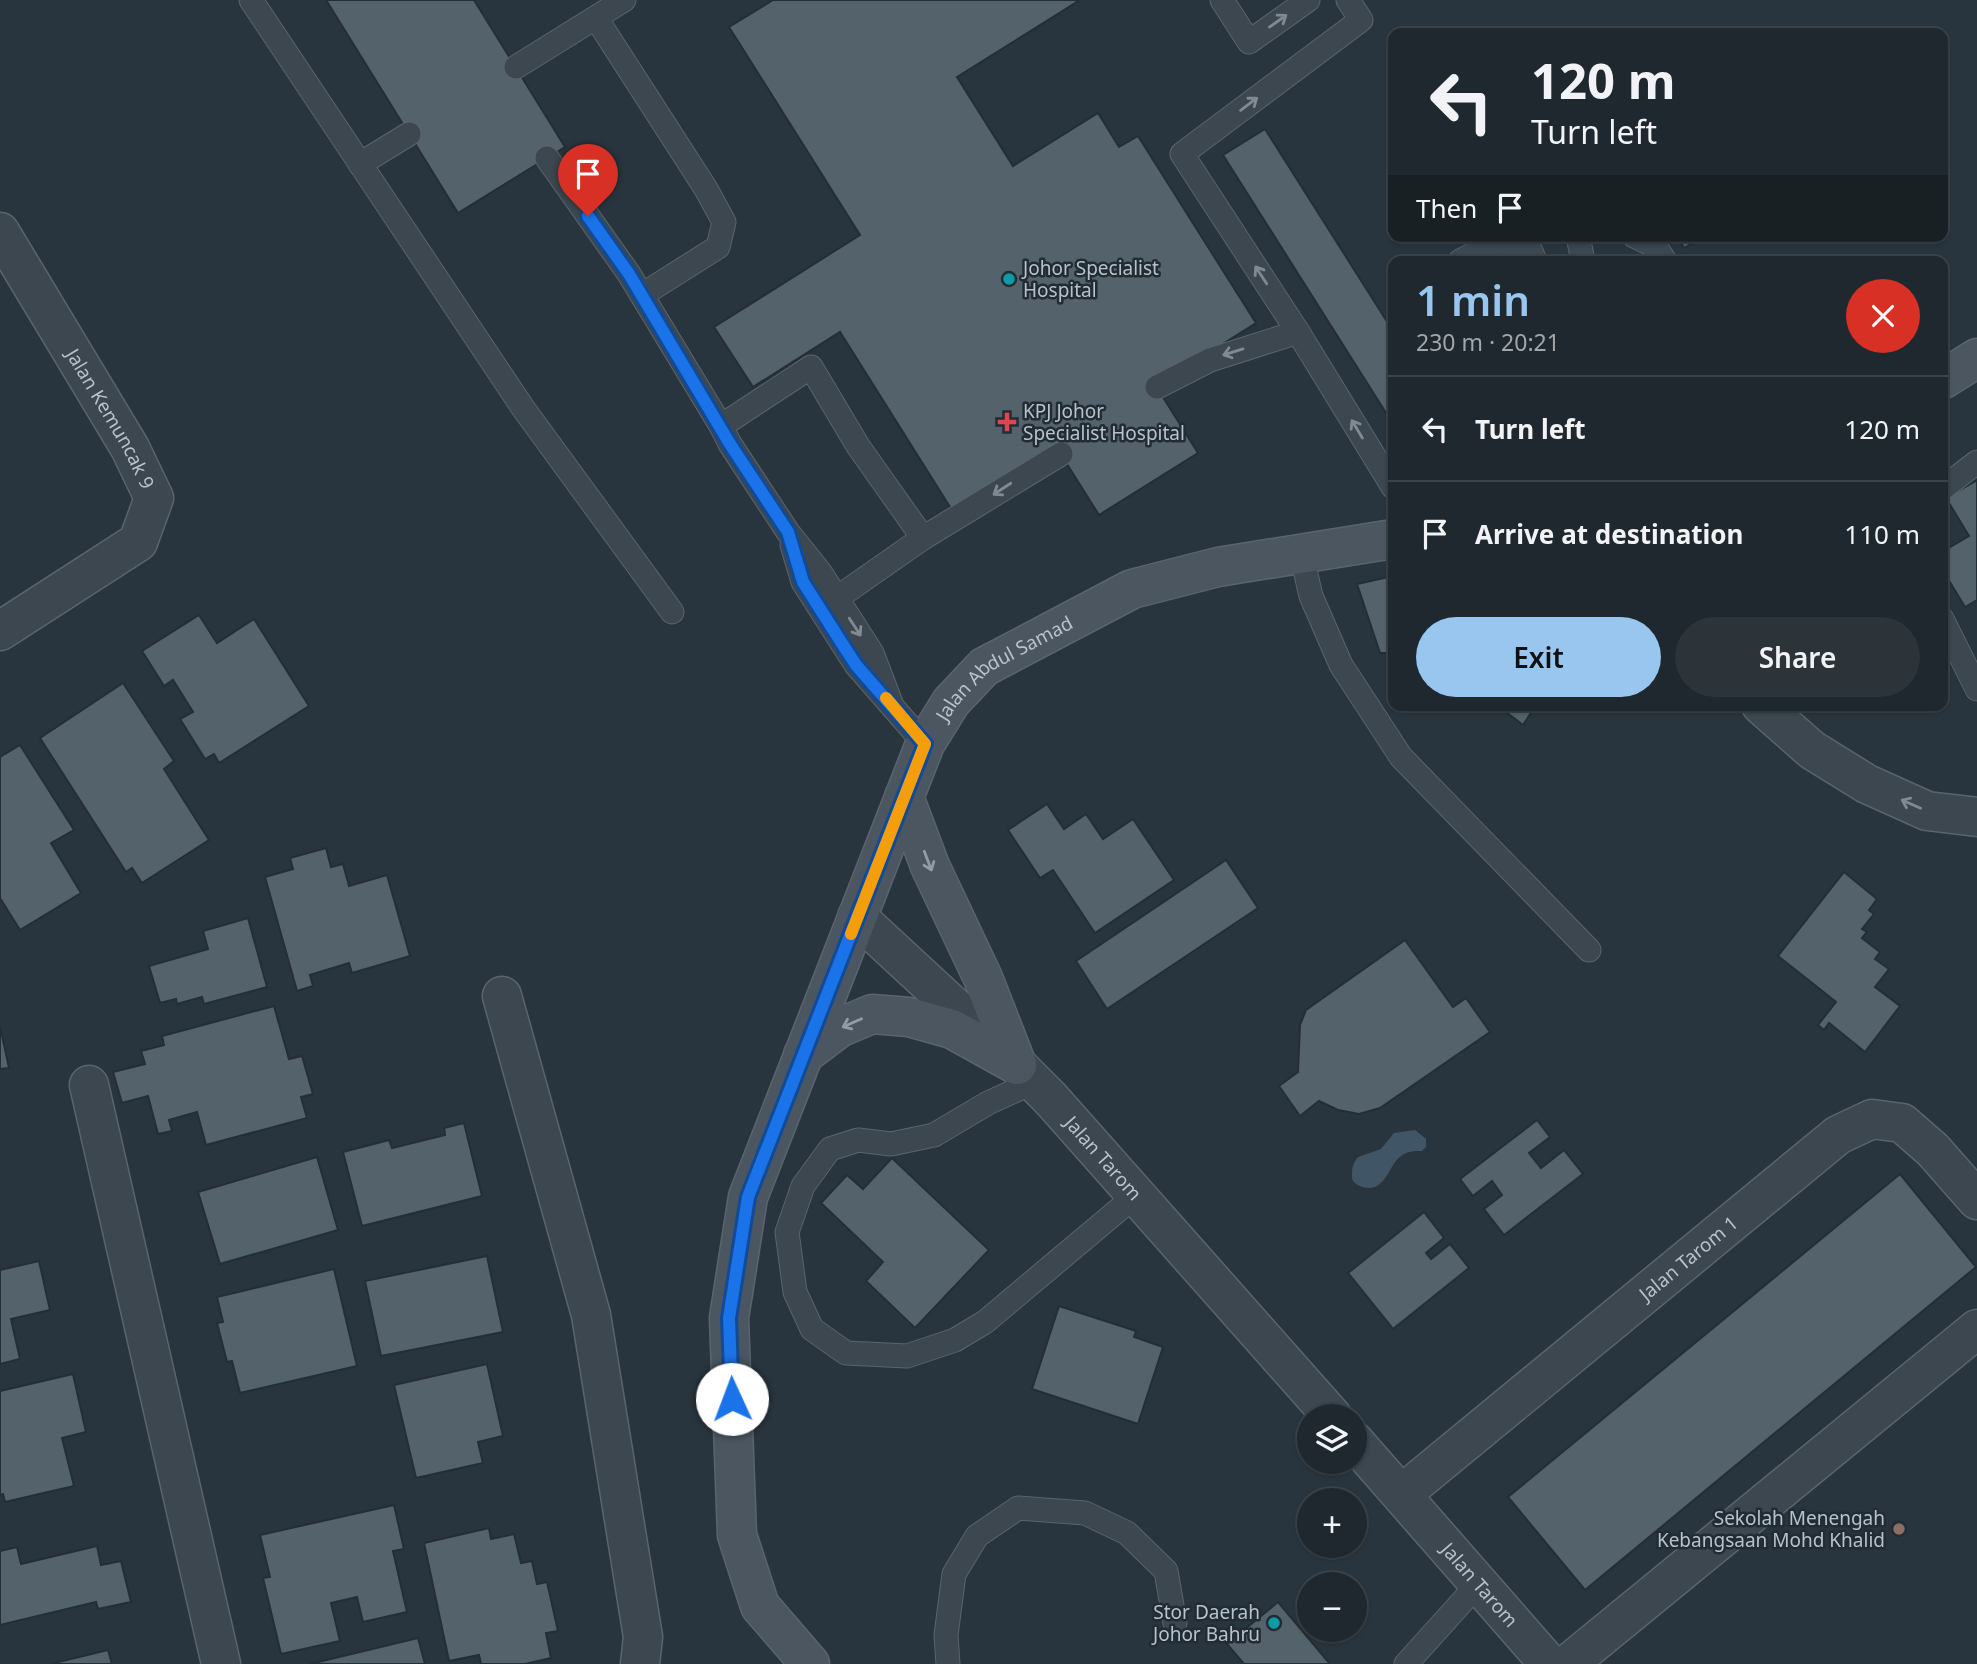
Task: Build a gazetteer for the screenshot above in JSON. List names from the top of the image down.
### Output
{
  "streets": {
    "street": [
      "Jalan Kemuncak 9",
      "Jalan Abdul Samad",
      "Jalan Tarom",
      "Jalan Tarom 1"
    ]
  },
  "crossings": [
    ["Jalan Abdul Samad", "Jalan Tarom"],
    ["Jalan Tarom", "Jalan Tarom 1"]
  ],
  "places": {
    "other": ["Johor Specialist Hospital", "Sekolah Menengah Kebangsaan Mohd Khalid", "Stor Daerah Johor Bahru"],
    "health": ["KPJ Johor Specialist Hospital"]
  },
  "page": {
    "turn": ["120 m", "Turn left"],
    "then": "Then",
    "heading": ["1 min", "230 m · 20:21"],
    "list": [
      {
        "name": "Turn left",
        "value": "120 m"
      },
      {
        "name": "Arrive at destination",
        "value": "110 m"
      }
    ],
    "buttons": ["Exit", "Share"],
    "map_buttons": ["+", "−"]
  }
}
